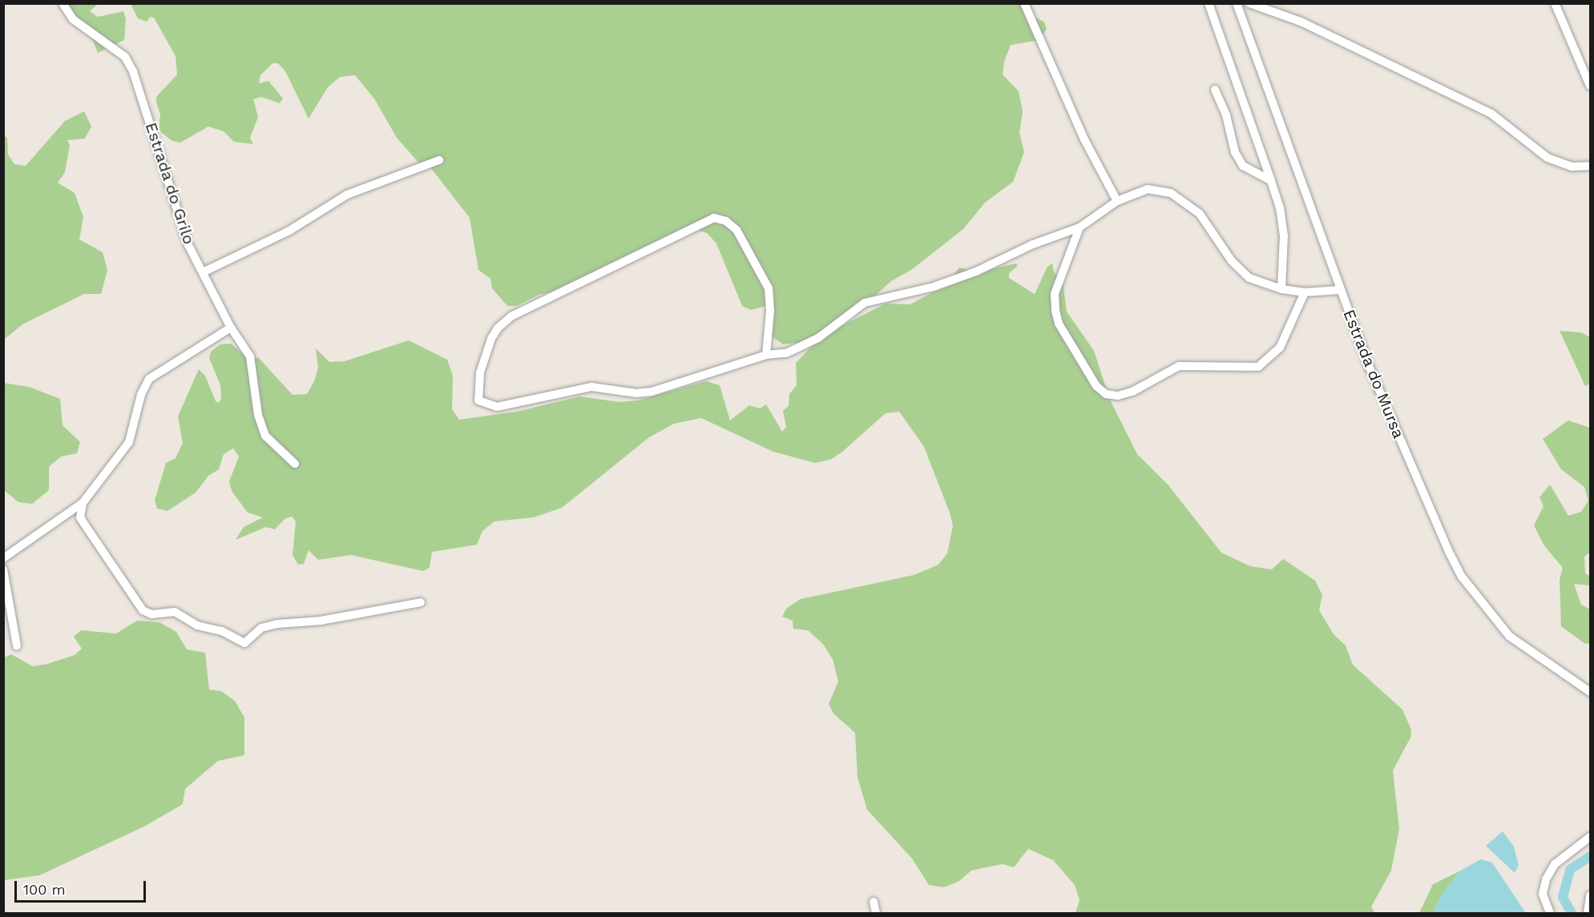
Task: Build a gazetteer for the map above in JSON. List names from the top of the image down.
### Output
{
  "streets": {
    "street": ["Estrada do Grilo", "Estrada do Mursa"]
  },
  "scale_bar": "100 m"
}
